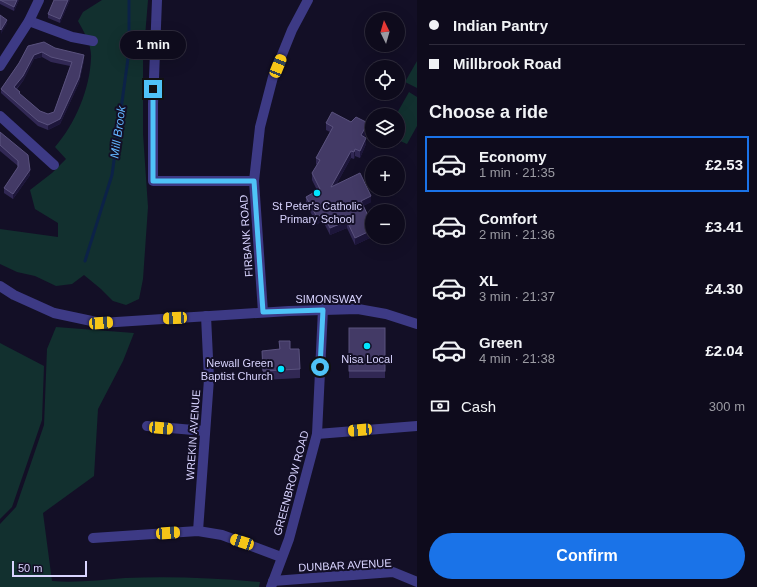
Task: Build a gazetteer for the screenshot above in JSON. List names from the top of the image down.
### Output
{
  "streets": {
    "street": [
      "FIRBANK ROAD",
      "SIMONSWAY",
      "WREKIN AVENUE",
      "GREENBROW ROAD",
      "DUNBAR AVENUE"
    ]
  },
  "crossings": [
    ["FIRBANK ROAD", "SIMONSWAY"],
    ["SIMONSWAY", "WREKIN AVENUE"],
    ["SIMONSWAY", "GREENBROW ROAD"],
    ["GREENBROW ROAD", "DUNBAR AVENUE"]
  ],
  "water": ["Mill Brook"],
  "places": ["St Peter's Catholic Primary School", "Nisa Local", "Newall Green Baptist Church"],
  "scale_bar": "50 m",
  "north": "top",
  "page": {
    "banner": ["Indian Pantry", "Millbrook Road"],
    "map_buttons": ["+", "−"],
    "bubble": "1 min",
    "heading": "Choose a ride",
    "list": [
      {
        "name": "Economy",
        "note": "1 min · 21:35",
        "value": "£2.53"
      },
      {
        "name": "Comfort",
        "note": "2 min · 21:36",
        "value": "£3.41"
      },
      {
        "name": "XL",
        "note": "3 min · 21:37",
        "value": "£4.30"
      },
      {
        "name": "Green",
        "note": "4 min · 21:38",
        "value": "£2.04"
      }
    ],
    "pay": ["Cash", "300 m"],
    "buttons": "Confirm",
    "scale": "50 m"
  }
}
